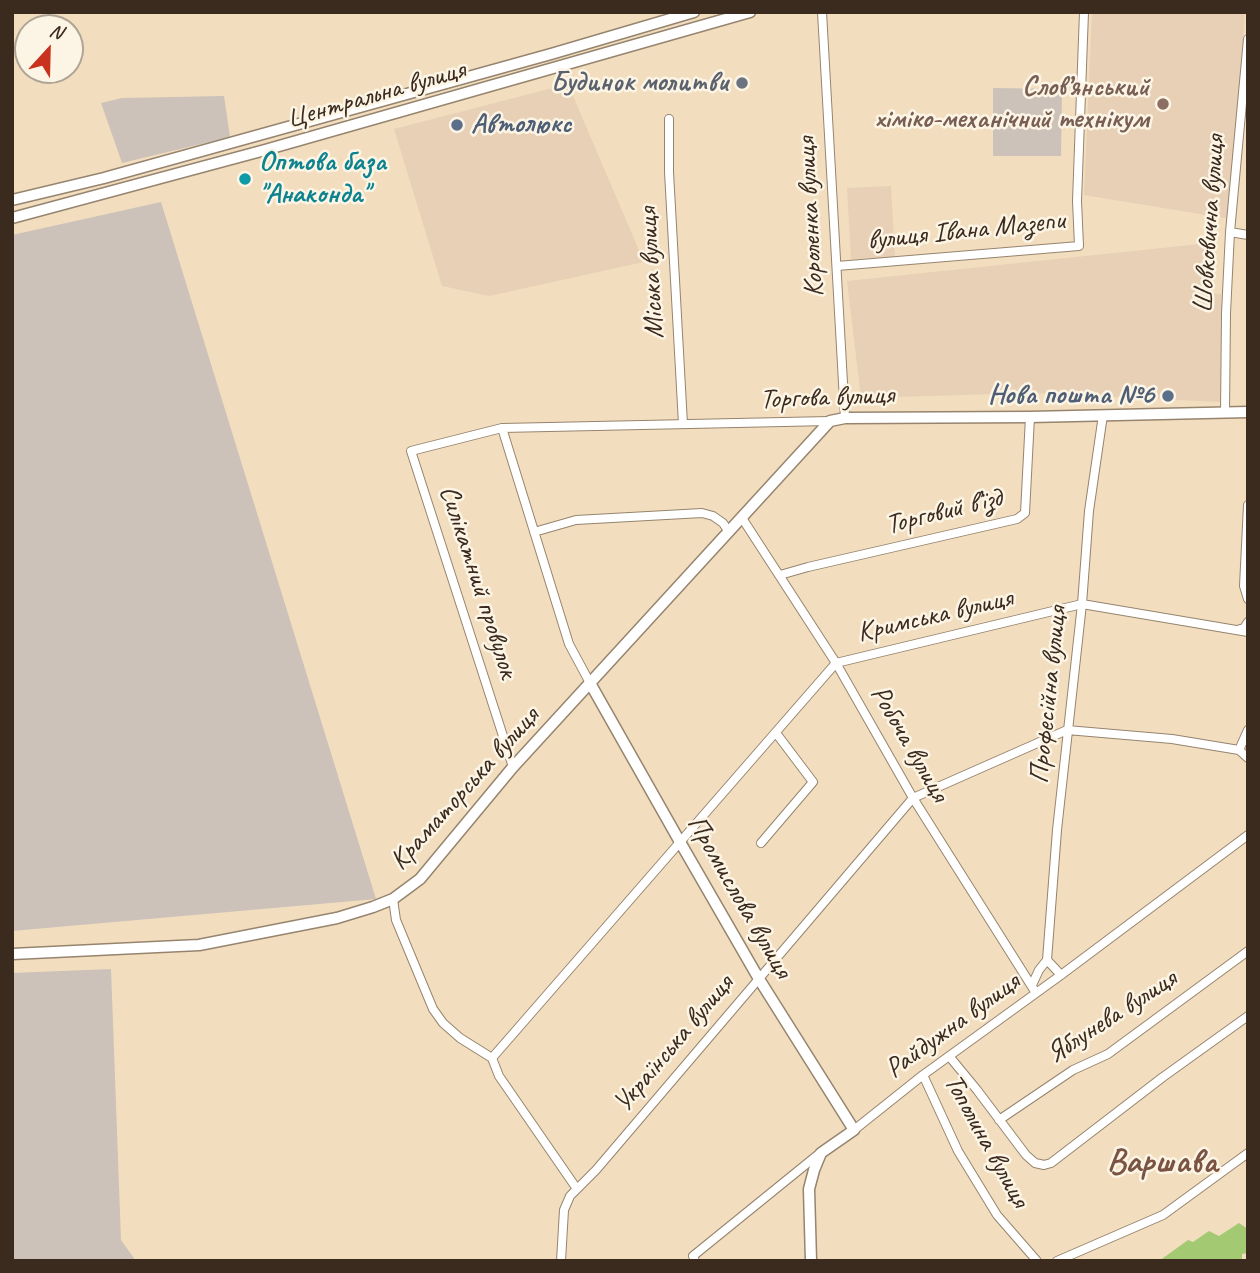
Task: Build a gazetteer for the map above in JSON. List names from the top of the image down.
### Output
{
  "streets": {
    "street": [
      "Центральна вулиця",
      "Короленка вулиця",
      "Шовковична вулиця",
      "вулиця Івана Мазепи",
      "Міська вулиця",
      "Торгова вулиця",
      "Торговий в’їзд",
      "Силікатний провулок",
      "Кримська вулиця",
      "Професійна вулиця",
      "Робоча вулиця",
      "Краматорська вулиця",
      "Промислова вулиця",
      "Яблунева вулиця",
      "Райдужна вулиця",
      "Українська вулиця",
      "Тополина вулиця"
    ]
  },
  "crossings": [
    ["Короленка вулиця", "вулиця Івана Мазепи"],
    ["Короленка вулиця", "Торгова вулиця"],
    ["Шовковична вулиця", "Торгова вулиця"],
    ["Міська вулиця", "Торгова вулиця"],
    ["Торгова вулиця", "Торговий в’їзд"],
    ["Торгова вулиця", "Силікатний провулок"],
    ["Торгова вулиця", "Професійна вулиця"],
    ["Торгова вулиця", "Краматорська вулиця"],
    ["Торговий в’їзд", "Робоча вулиця"],
    ["Силікатний провулок", "Краматорська вулиця"],
    ["Кримська вулиця", "Професійна вулиця"],
    ["Кримська вулиця", "Робоча вулиця"],
    ["Робоча вулиця", "Краматорська вулиця"],
    ["Робоча вулиця", "Райдужна вулиця"],
    ["Робоча вулиця", "Українська вулиця"],
    ["Краматорська вулиця", "Промислова вулиця"],
    ["Промислова вулиця", "Райдужна вулиця"],
    ["Промислова вулиця", "Українська вулиця"],
    ["Райдужна вулиця", "Тополина вулиця"]
  ],
  "districts": ["Варшава"],
  "places": [
    "Будинок молитви",
    "Слов’янський хіміко-механічний технікум",
    "Автолюкс",
    "Оптова база \"Анаконда\"",
    "Нова пошта №6"
  ],
  "north": "top"
}
